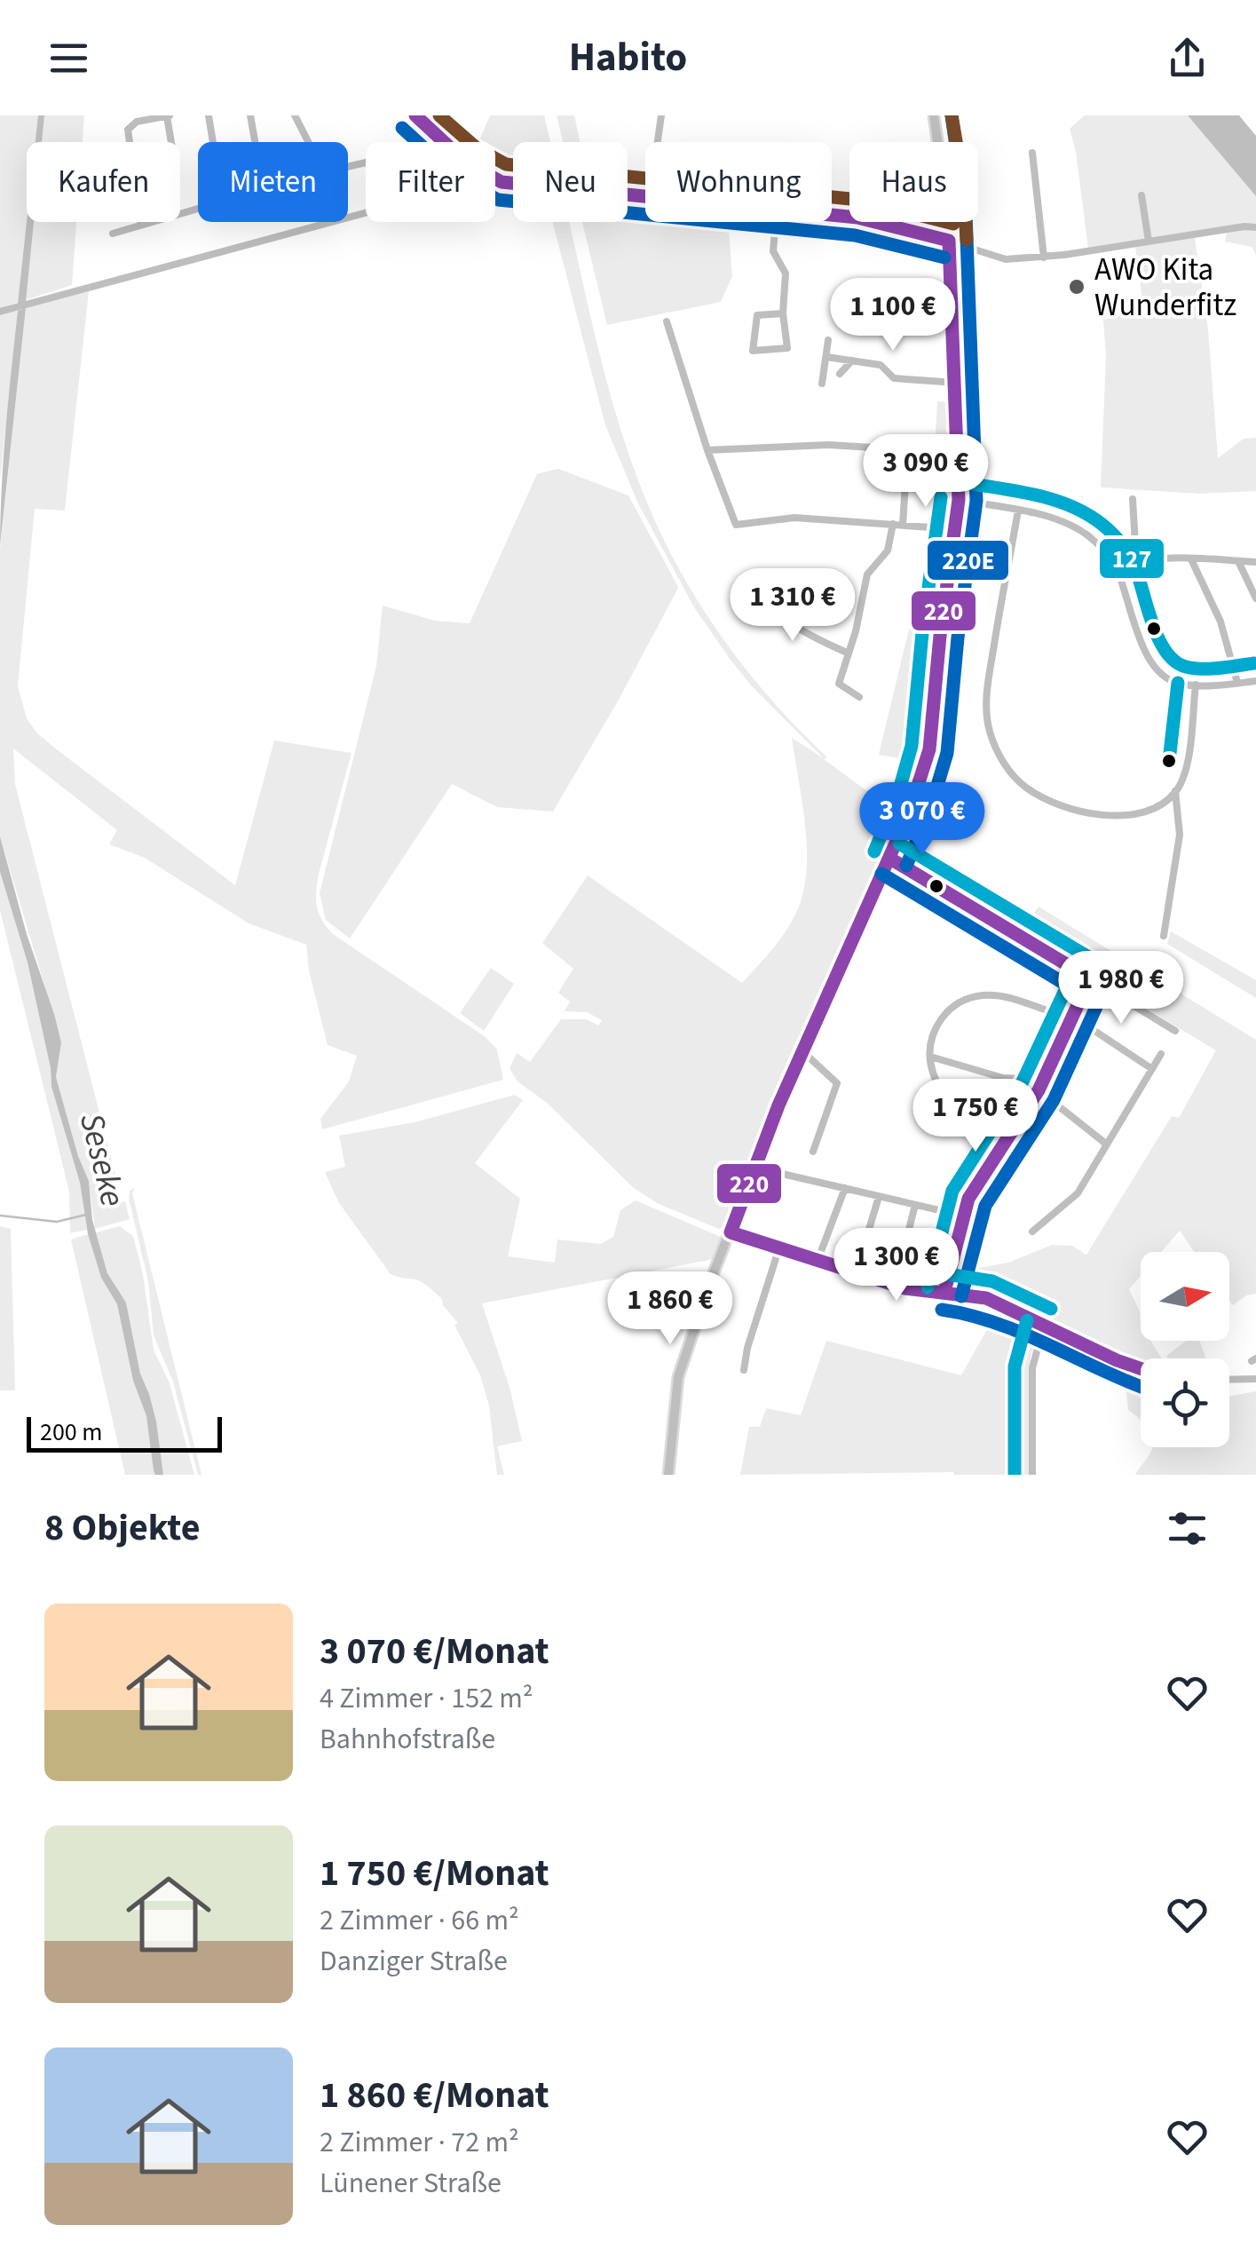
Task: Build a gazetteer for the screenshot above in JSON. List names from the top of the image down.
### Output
{
  "water": ["Seseke"],
  "places": ["AWO Kita Wunderfitz"],
  "lines": ["transit line 220", "transit line 220E", "transit line 127"],
  "scale_bar": "200 m",
  "north": "right",
  "page": {
    "header": "Habito",
    "chip": [
      "Kaufen",
      "Mieten",
      "Filter",
      "Neu",
      "Wohnung",
      "Haus"
    ],
    "price": [
      "1 100 €",
      "3 090 €",
      "1 310 €",
      "3 070 €",
      "1 980 €",
      "1 750 €",
      "1 300 €",
      "1 860 €"
    ],
    "scale": "200 m",
    "heading": "8 Objekte",
    "list": [
      {
        "name": "3 070 €/Monat",
        "note": "4 Zimmer · 152 m² · Bahnhofstraße"
      },
      {
        "name": "1 750 €/Monat",
        "note": "2 Zimmer · 66 m² · Danziger Straße"
      },
      {
        "name": "1 860 €/Monat",
        "note": "2 Zimmer · 72 m² · Lünener Straße"
      }
    ]
  }
}
